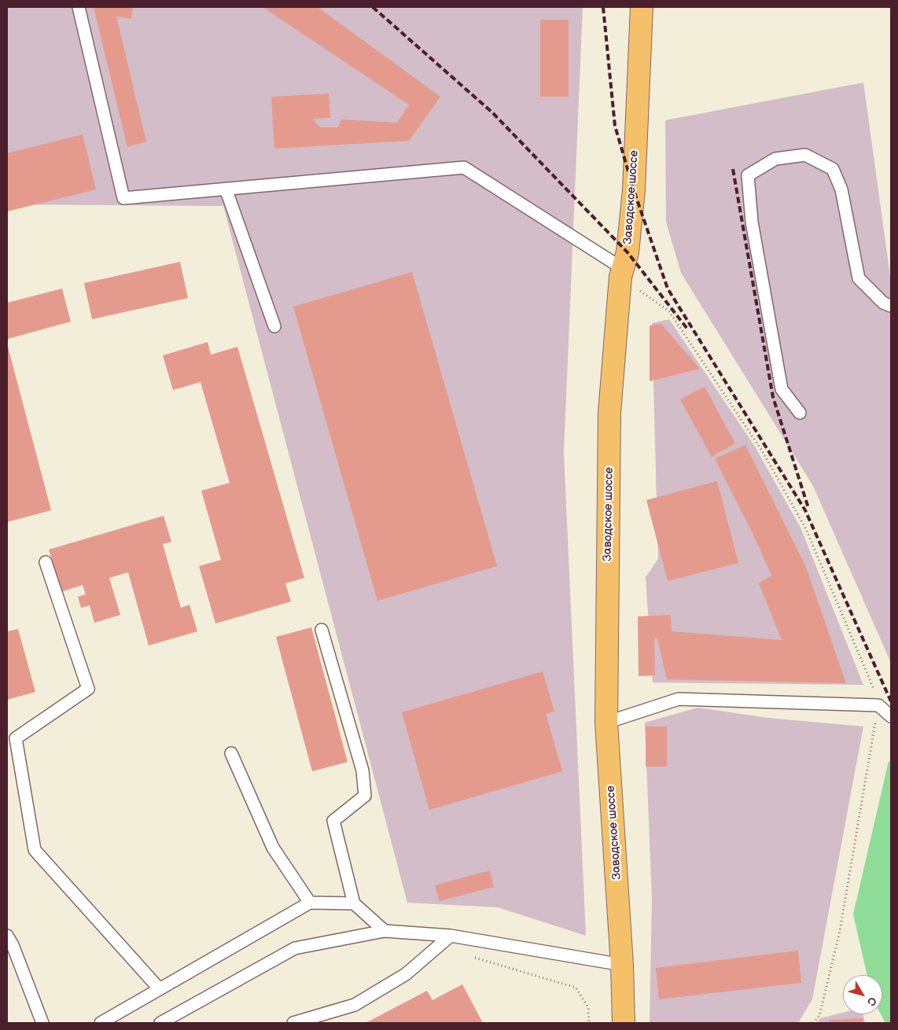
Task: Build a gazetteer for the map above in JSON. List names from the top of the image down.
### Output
{
  "streets": {
    "main road": ["Заводское шоссе"]
  },
  "north": "bottom right"
}
